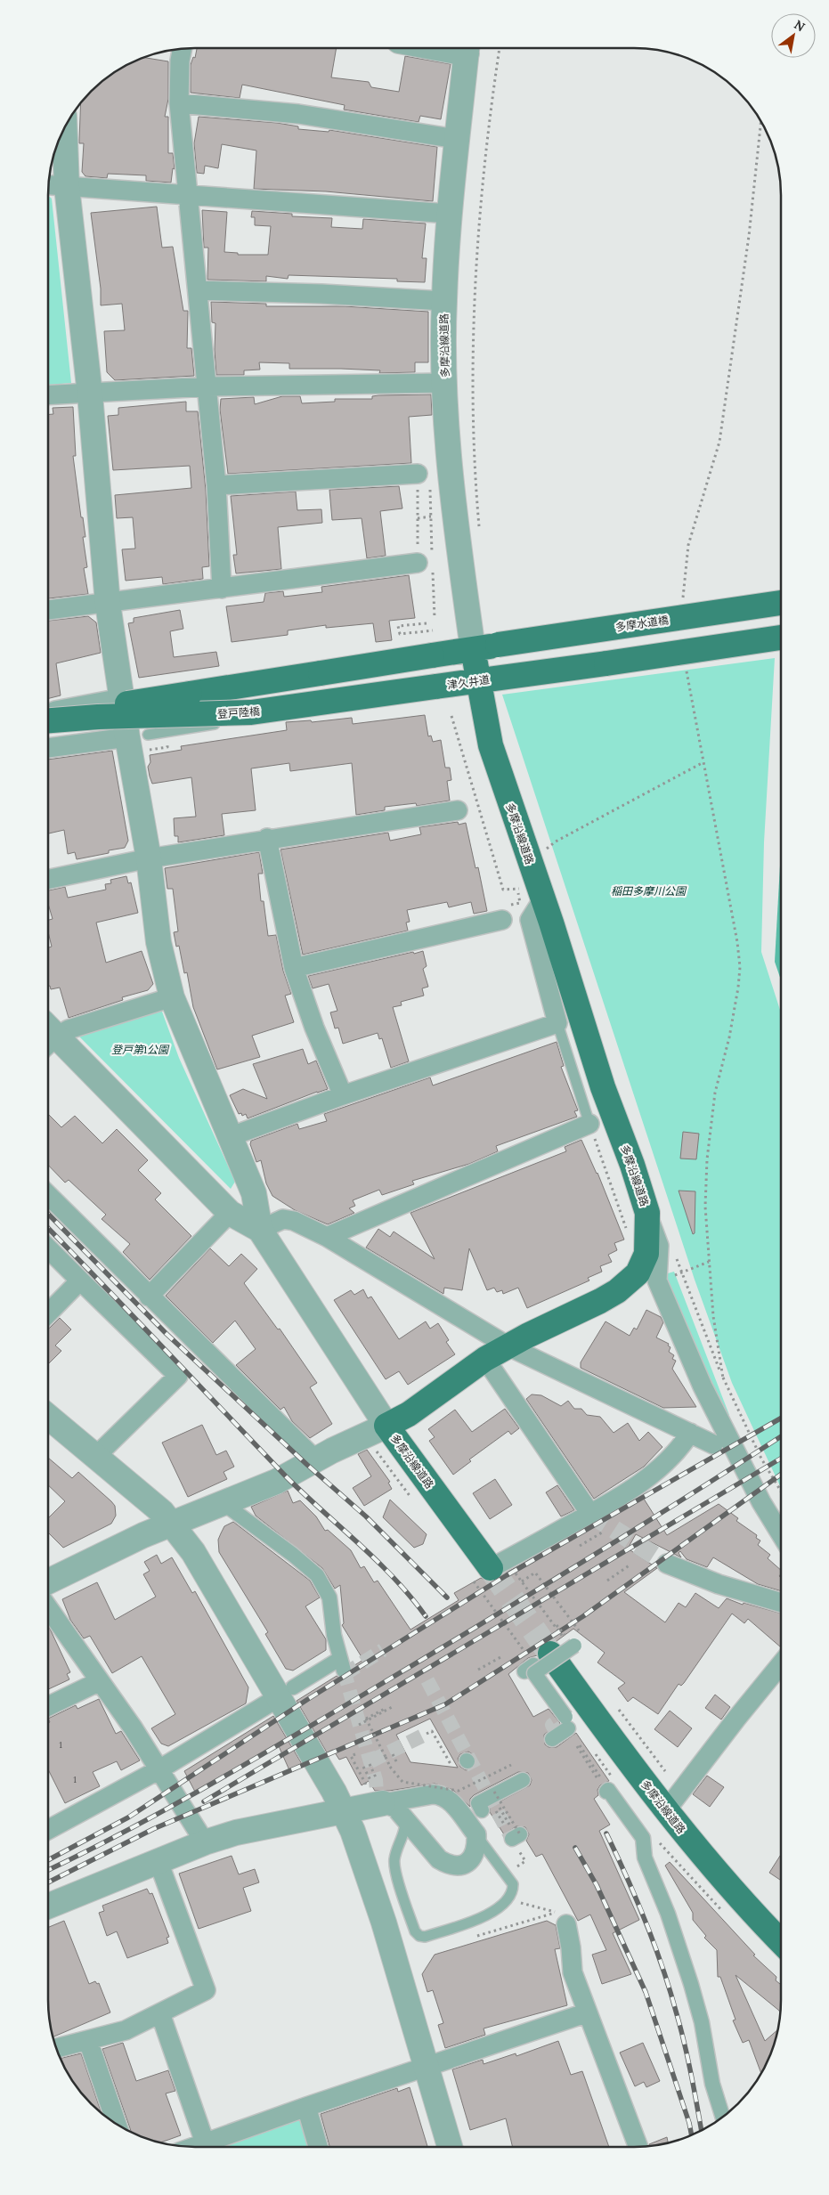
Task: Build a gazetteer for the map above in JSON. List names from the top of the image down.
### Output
{
  "streets": {
    "main road": [
      "多摩沿線道路",
      "多摩水道橋",
      "津久井道",
      "登戸陸橋"
    ]
  },
  "crossings": [
    ["多摩沿線道路", "多摩水道橋"],
    ["多摩沿線道路", "津久井道"],
    ["多摩沿線道路", "登戸陸橋"],
    ["多摩水道橋", "登戸陸橋"],
    ["津久井道", "登戸陸橋"]
  ],
  "parks": ["稲田多摩川公園", "登戸第1公園"],
  "house_numbers": ["1", "1"],
  "north": "top right"
}
